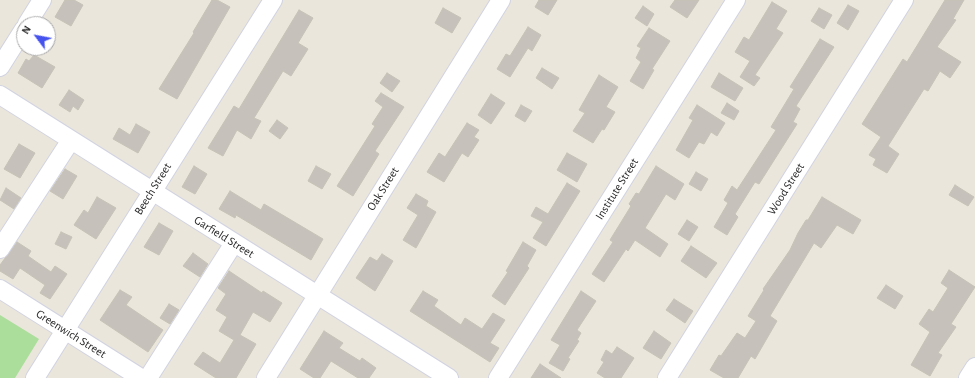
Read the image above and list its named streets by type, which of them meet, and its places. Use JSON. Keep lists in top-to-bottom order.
{
  "streets": {
    "street": [
      "Beech Street",
      "Oak Street",
      "Institute Street",
      "Wood Street",
      "Garfield Street",
      "Greenwich Street"
    ]
  },
  "crossings": [
    ["Beech Street", "Garfield Street"],
    ["Beech Street", "Greenwich Street"],
    ["Oak Street", "Garfield Street"]
  ],
  "north": "top left"
}
